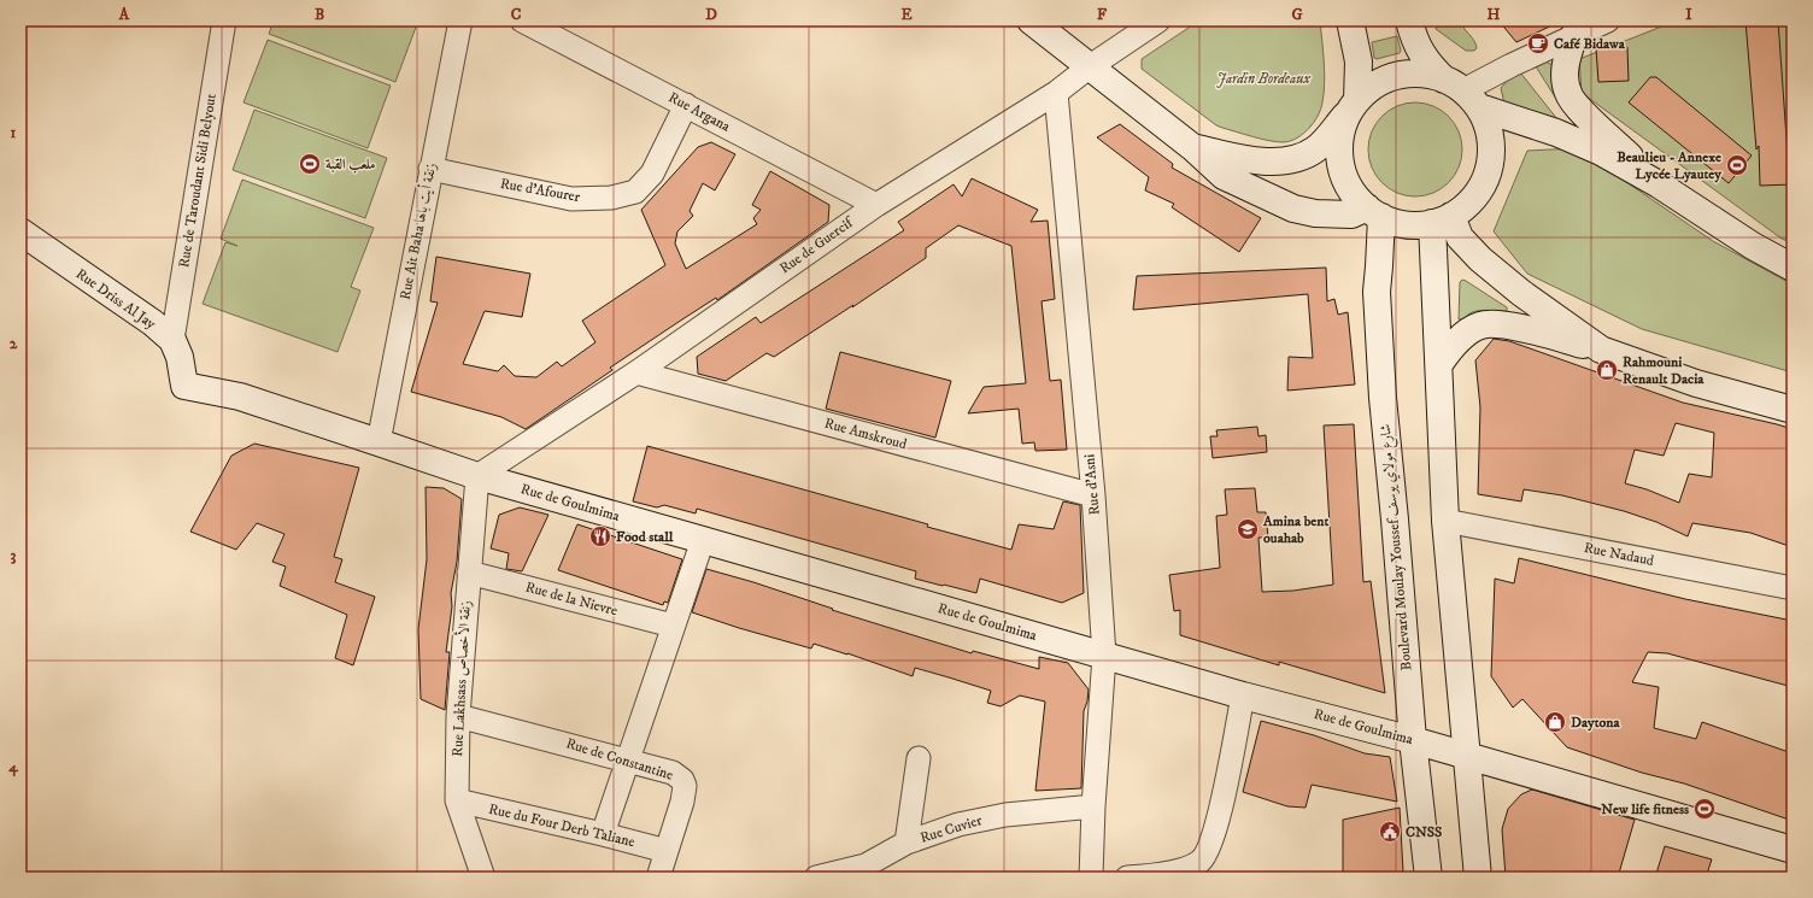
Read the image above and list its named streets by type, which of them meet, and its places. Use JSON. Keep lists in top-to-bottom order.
{
  "streets": {
    "main road": ["Rue Driss Al Jay", "Rue de Goulmima", "Boulevard Moulay Youssef شارع مولاي يوسف"],
    "street": [
      "Rue Argana",
      "Rue de Taroudant Sidi Belyout",
      "Rue d'Afourer",
      "Rue Ait Baha زنقة أيت باها",
      "Rue de Guercif",
      "Rue Amskroud",
      "Rue d'Asni",
      "Rue Nadaud",
      "Rue de la Nievre",
      "Rue Lakhsass زنقة الأخصاص",
      "Rue de Constantine",
      "Rue du Four Derb Taliane",
      "Rue Cuvier"
    ]
  },
  "crossings": [
    ["Rue Argana", "Rue d'Afourer"],
    ["Rue Argana", "Rue de Guercif"],
    ["Rue de Taroudant Sidi Belyout", "Rue Driss Al Jay"],
    ["Rue d'Afourer", "Rue Ait Baha زنقة أيت باها"],
    ["Rue Ait Baha زنقة أيت باها", "Rue de Goulmima"],
    ["Rue de Guercif", "Rue Amskroud"],
    ["Rue de Guercif", "Rue d'Asni"],
    ["Rue de Guercif", "Rue de Goulmima"],
    ["Rue de Guercif", "Rue Lakhsass زنقة الأخصاص"],
    ["Rue Driss Al Jay", "Rue de Goulmima"],
    ["Rue Amskroud", "Rue d'Asni"],
    ["Rue d'Asni", "Rue de Goulmima"],
    ["Rue d'Asni", "Rue Cuvier"],
    ["Rue de Goulmima", "Boulevard Moulay Youssef شارع مولاي يوسف"],
    ["Rue de Goulmima", "Rue Lakhsass زنقة الأخصاص"],
    ["Rue de la Nievre", "Rue Lakhsass زنقة الأخصاص"],
    ["Rue Lakhsass زنقة الأخصاص", "Rue de Constantine"],
    ["Rue Lakhsass زنقة الأخصاص", "Rue du Four Derb Taliane"],
    ["Rue de Constantine", "Rue du Four Derb Taliane"]
  ],
  "parks": ["Jardin Bordeaux"],
  "places": {
    "cafe": ["Café Bidawa"],
    "sports": ["ملعب القبة", "Beaulieu - Annexe Lycée Lyautey", "New life fitness"],
    "shop": ["Rahmouni Renault Dacia", "Daytona"],
    "school or university": ["Amina bent ouahab"],
    "restaurant": ["Food stall"],
    "public building": ["CNSS"]
  },
  "grid": {
    "columns": [
      "A",
      "B",
      "C",
      "D",
      "E",
      "F",
      "G",
      "H",
      "I"
    ],
    "rows": [
      "1",
      "2",
      "3",
      "4"
    ]
  }
}
